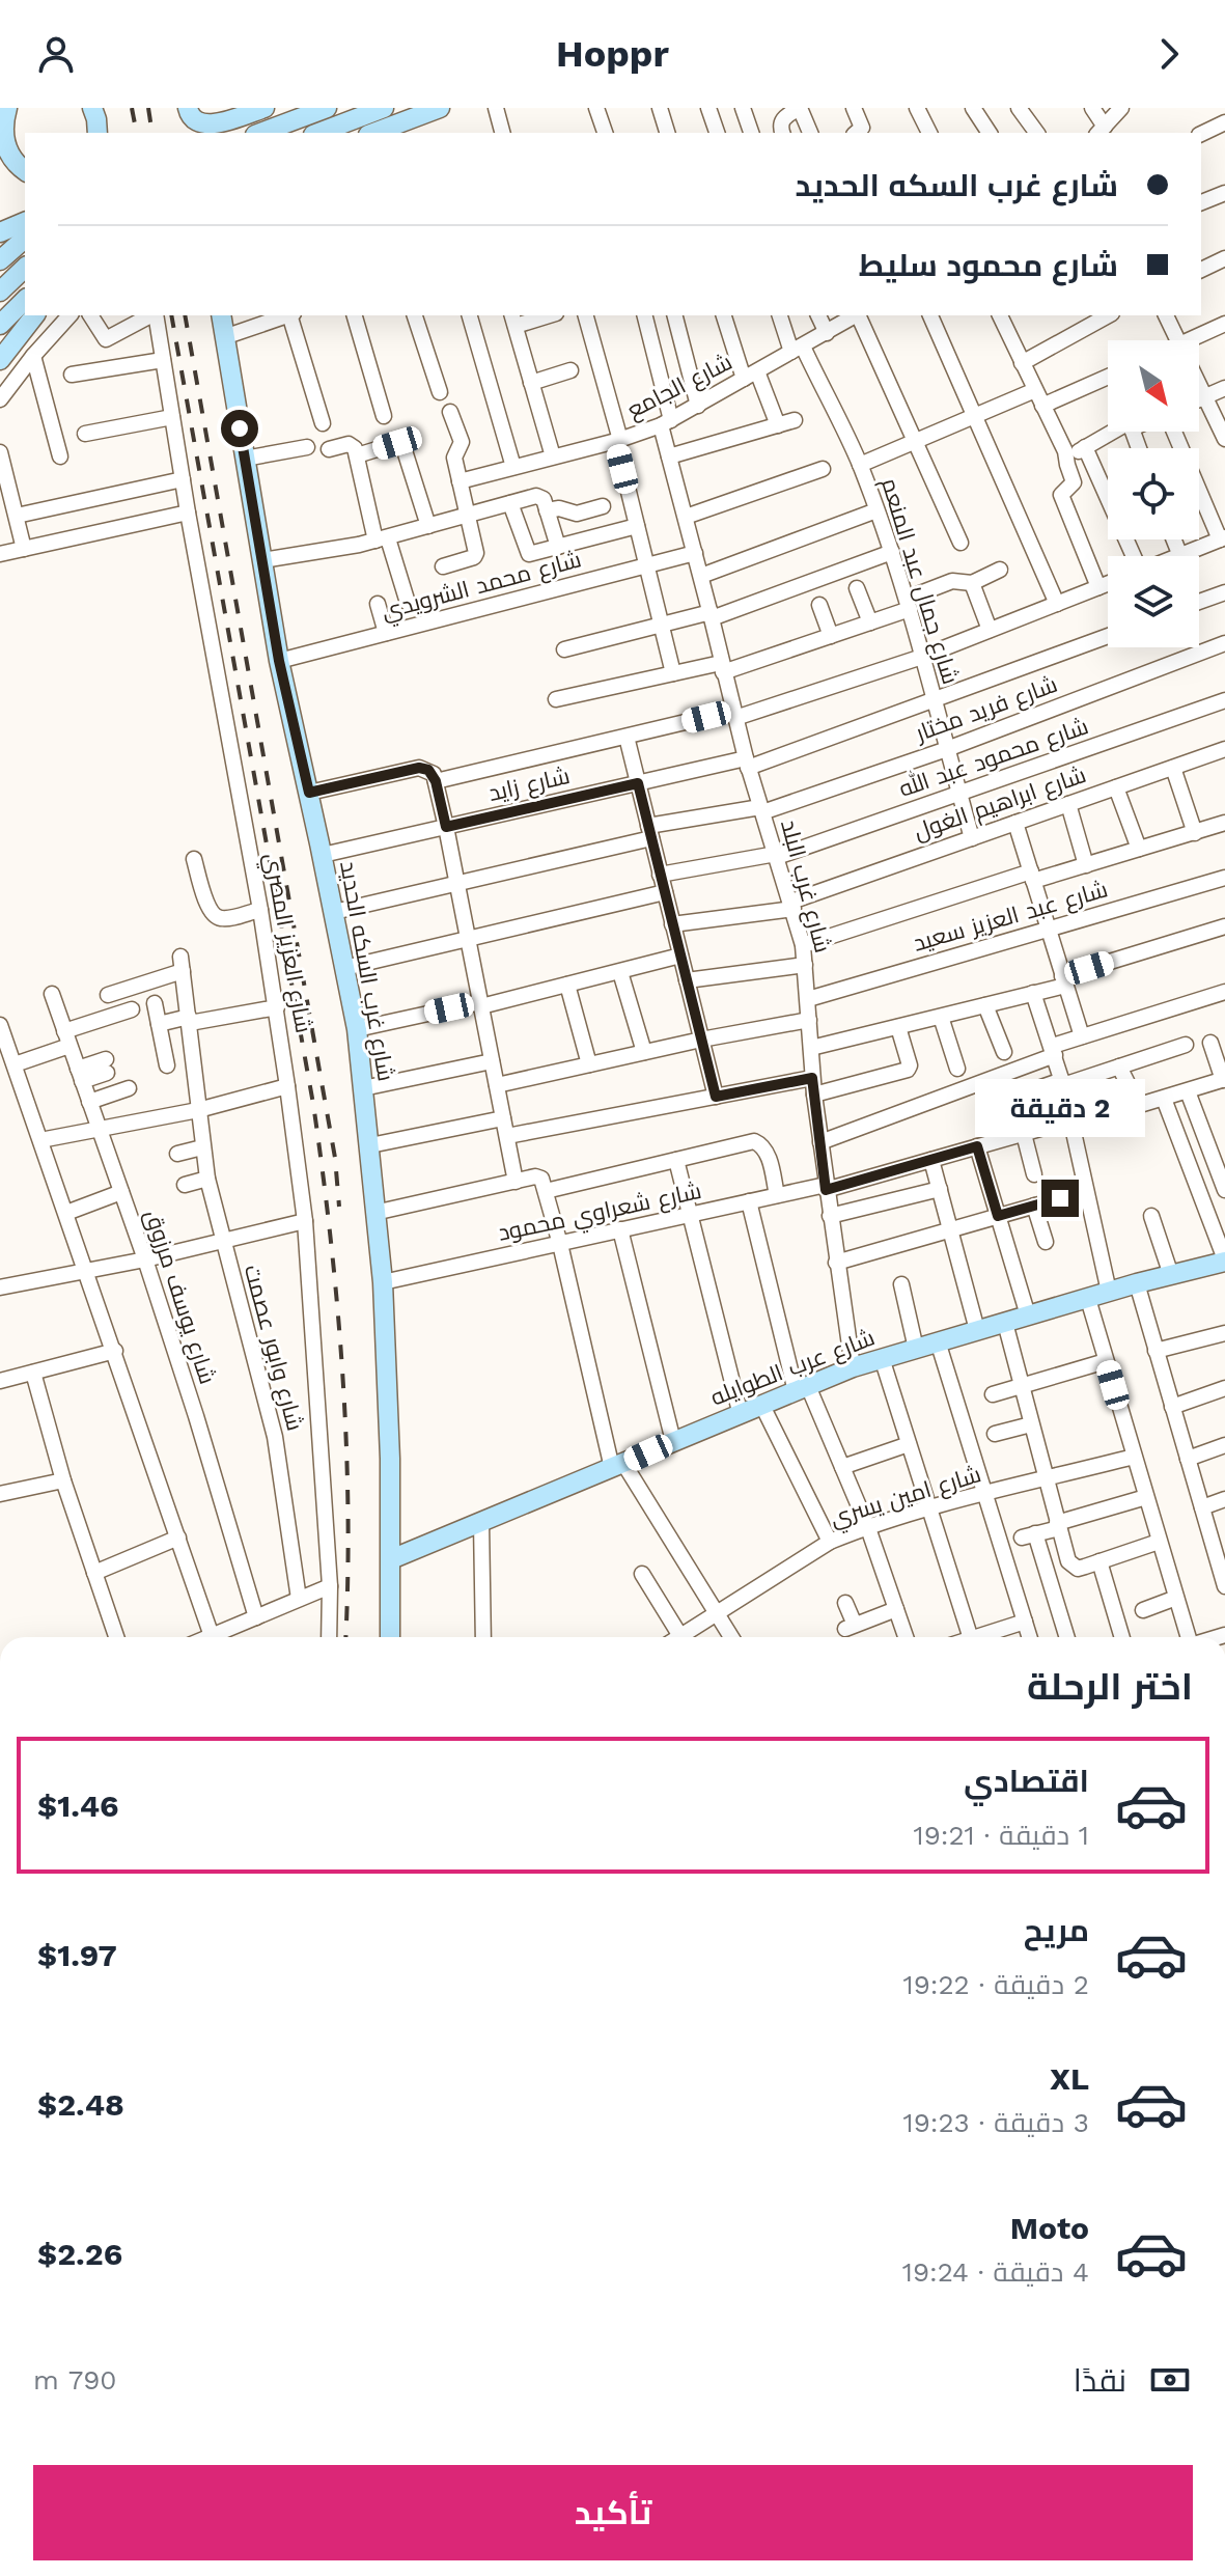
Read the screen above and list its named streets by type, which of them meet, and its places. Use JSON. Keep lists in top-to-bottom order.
{
  "streets": {
    "street": [
      "شارع الجامع",
      "شارع جمال عبد المنعم",
      "شارع محمد الشرويدي",
      "شارع فريد مختار",
      "شارع محمود عبد الله",
      "شارع زايد",
      "شارع ابراهيم الغول",
      "شارع غرب البلد",
      "شارع عبد العزيز سعيد",
      "شارع العزيز المصري",
      "شارع غرب السكه الحديد",
      "شارع شعراوي محمود",
      "شارع يوسف مرزوق",
      "شارع وابور عصمت",
      "شارع عرب الطوايله",
      "شارع امين يسري"
    ]
  },
  "crossings": [
    ["شارع الجامع", "شارع جمال عبد المنعم"],
    ["شارع الجامع", "شارع غرب البلد"],
    ["شارع جمال عبد المنعم", "شارع فريد مختار"],
    ["شارع جمال عبد المنعم", "شارع محمود عبد الله"],
    ["شارع جمال عبد المنعم", "شارع زايد"],
    ["شارع جمال عبد المنعم", "شارع ابراهيم الغول"],
    ["شارع محمد الشرويدي", "شارع غرب البلد"],
    ["شارع محمد الشرويدي", "شارع غرب السكه الحديد"],
    ["شارع فريد مختار", "شارع غرب البلد"],
    ["شارع فريد مختار", "شارع غرب السكه الحديد"],
    ["شارع محمود عبد الله", "شارع غرب البلد"],
    ["شارع زايد", "شارع غرب البلد"],
    ["شارع زايد", "شارع غرب السكه الحديد"],
    ["شارع ابراهيم الغول", "شارع غرب البلد"],
    ["شارع غرب البلد", "شارع عبد العزيز سعيد"],
    ["شارع غرب البلد", "شارع شعراوي محمود"],
    ["شارع غرب البلد", "شارع عرب الطوايله"],
    ["شارع غرب السكه الحديد", "شارع شعراوي محمود"],
    ["شارع غرب السكه الحديد", "شارع عرب الطوايله"]
  ],
  "north": "bottom right",
  "page": {
    "header": "Hoppr",
    "banner": ["شارع غرب السكه الحديد", "شارع محمود سليط"],
    "bubble": "2 دقيقة",
    "heading": "اختر الرحلة",
    "list": [
      {
        "name": "اقتصادي",
        "note": "1 دقيقة · 19:21",
        "value": "$1.46"
      },
      {
        "name": "مريح",
        "note": "2 دقيقة · 19:22",
        "value": "$1.97"
      },
      {
        "name": "XL",
        "note": "3 دقيقة · 19:23",
        "value": "$2.48"
      },
      {
        "name": "Moto",
        "note": "4 دقيقة · 19:24",
        "value": "$2.26"
      }
    ],
    "pay": ["نقدًا", "790 m"],
    "buttons": "تأكيد"
  }
}
